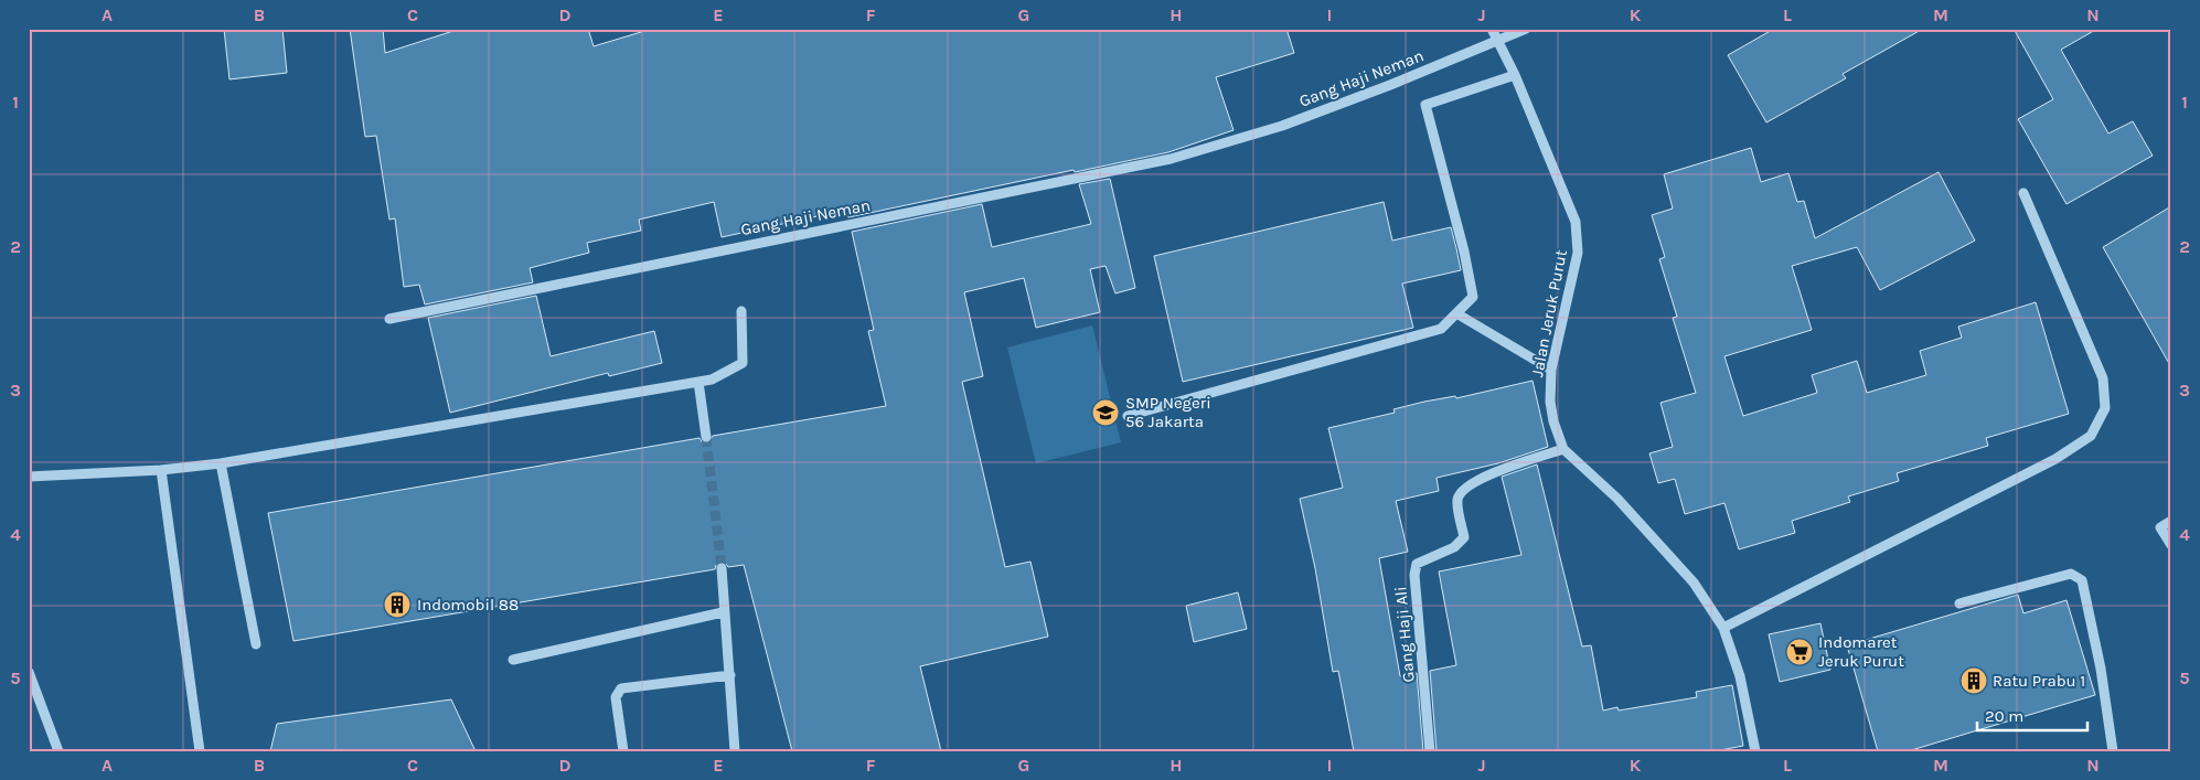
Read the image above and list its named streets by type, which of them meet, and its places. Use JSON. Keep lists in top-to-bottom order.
{
  "streets": {
    "street": ["Gang Haji Neman", "Jalan Jeruk Purut", "Gang Haji Ali"]
  },
  "crossings": [
    ["Gang Haji Neman", "Jalan Jeruk Purut"],
    ["Jalan Jeruk Purut", "Gang Haji Ali"]
  ],
  "places": {
    "school or university": ["SMP Negeri 56 Jakarta"],
    "building": ["Indomobil 88", "Ratu Prabu 1"],
    "supermarket": ["Indomaret Jeruk Purut"]
  },
  "scale_bar": "20 m",
  "grid": {
    "columns": [
      "A",
      "B",
      "C",
      "D",
      "E",
      "F",
      "G",
      "H",
      "I",
      "J",
      "K",
      "L",
      "M",
      "N"
    ],
    "rows": [
      "1",
      "2",
      "3",
      "4",
      "5"
    ]
  }
}
